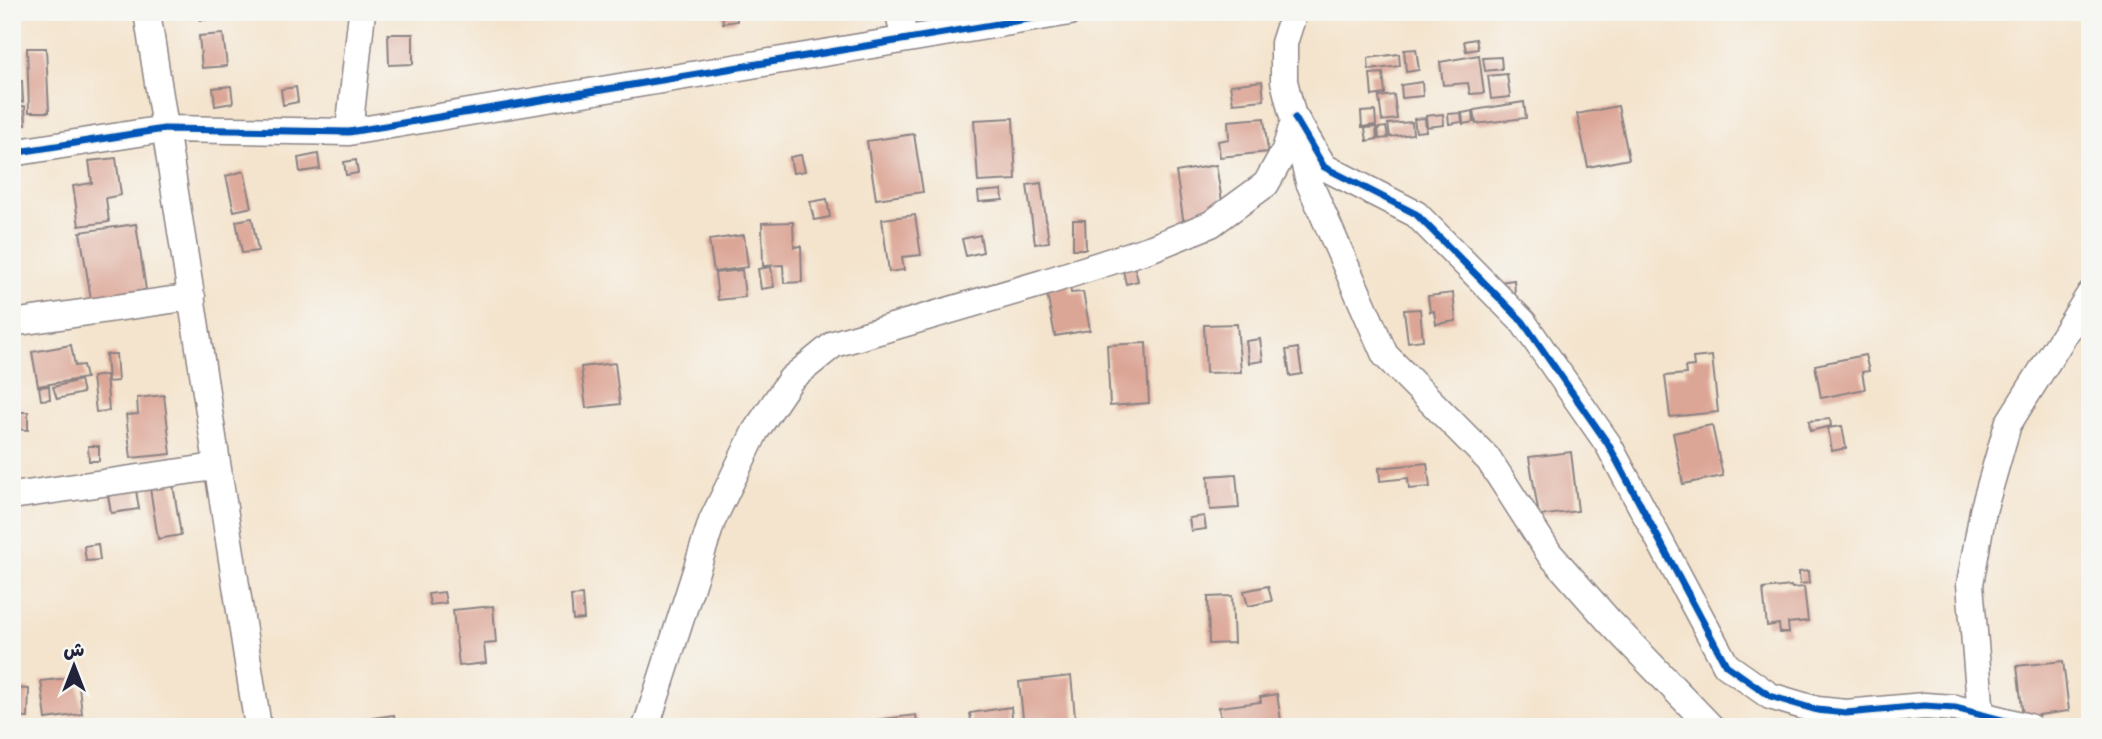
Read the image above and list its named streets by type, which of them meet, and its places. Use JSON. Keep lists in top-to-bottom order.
{
  "north": "top"
}
